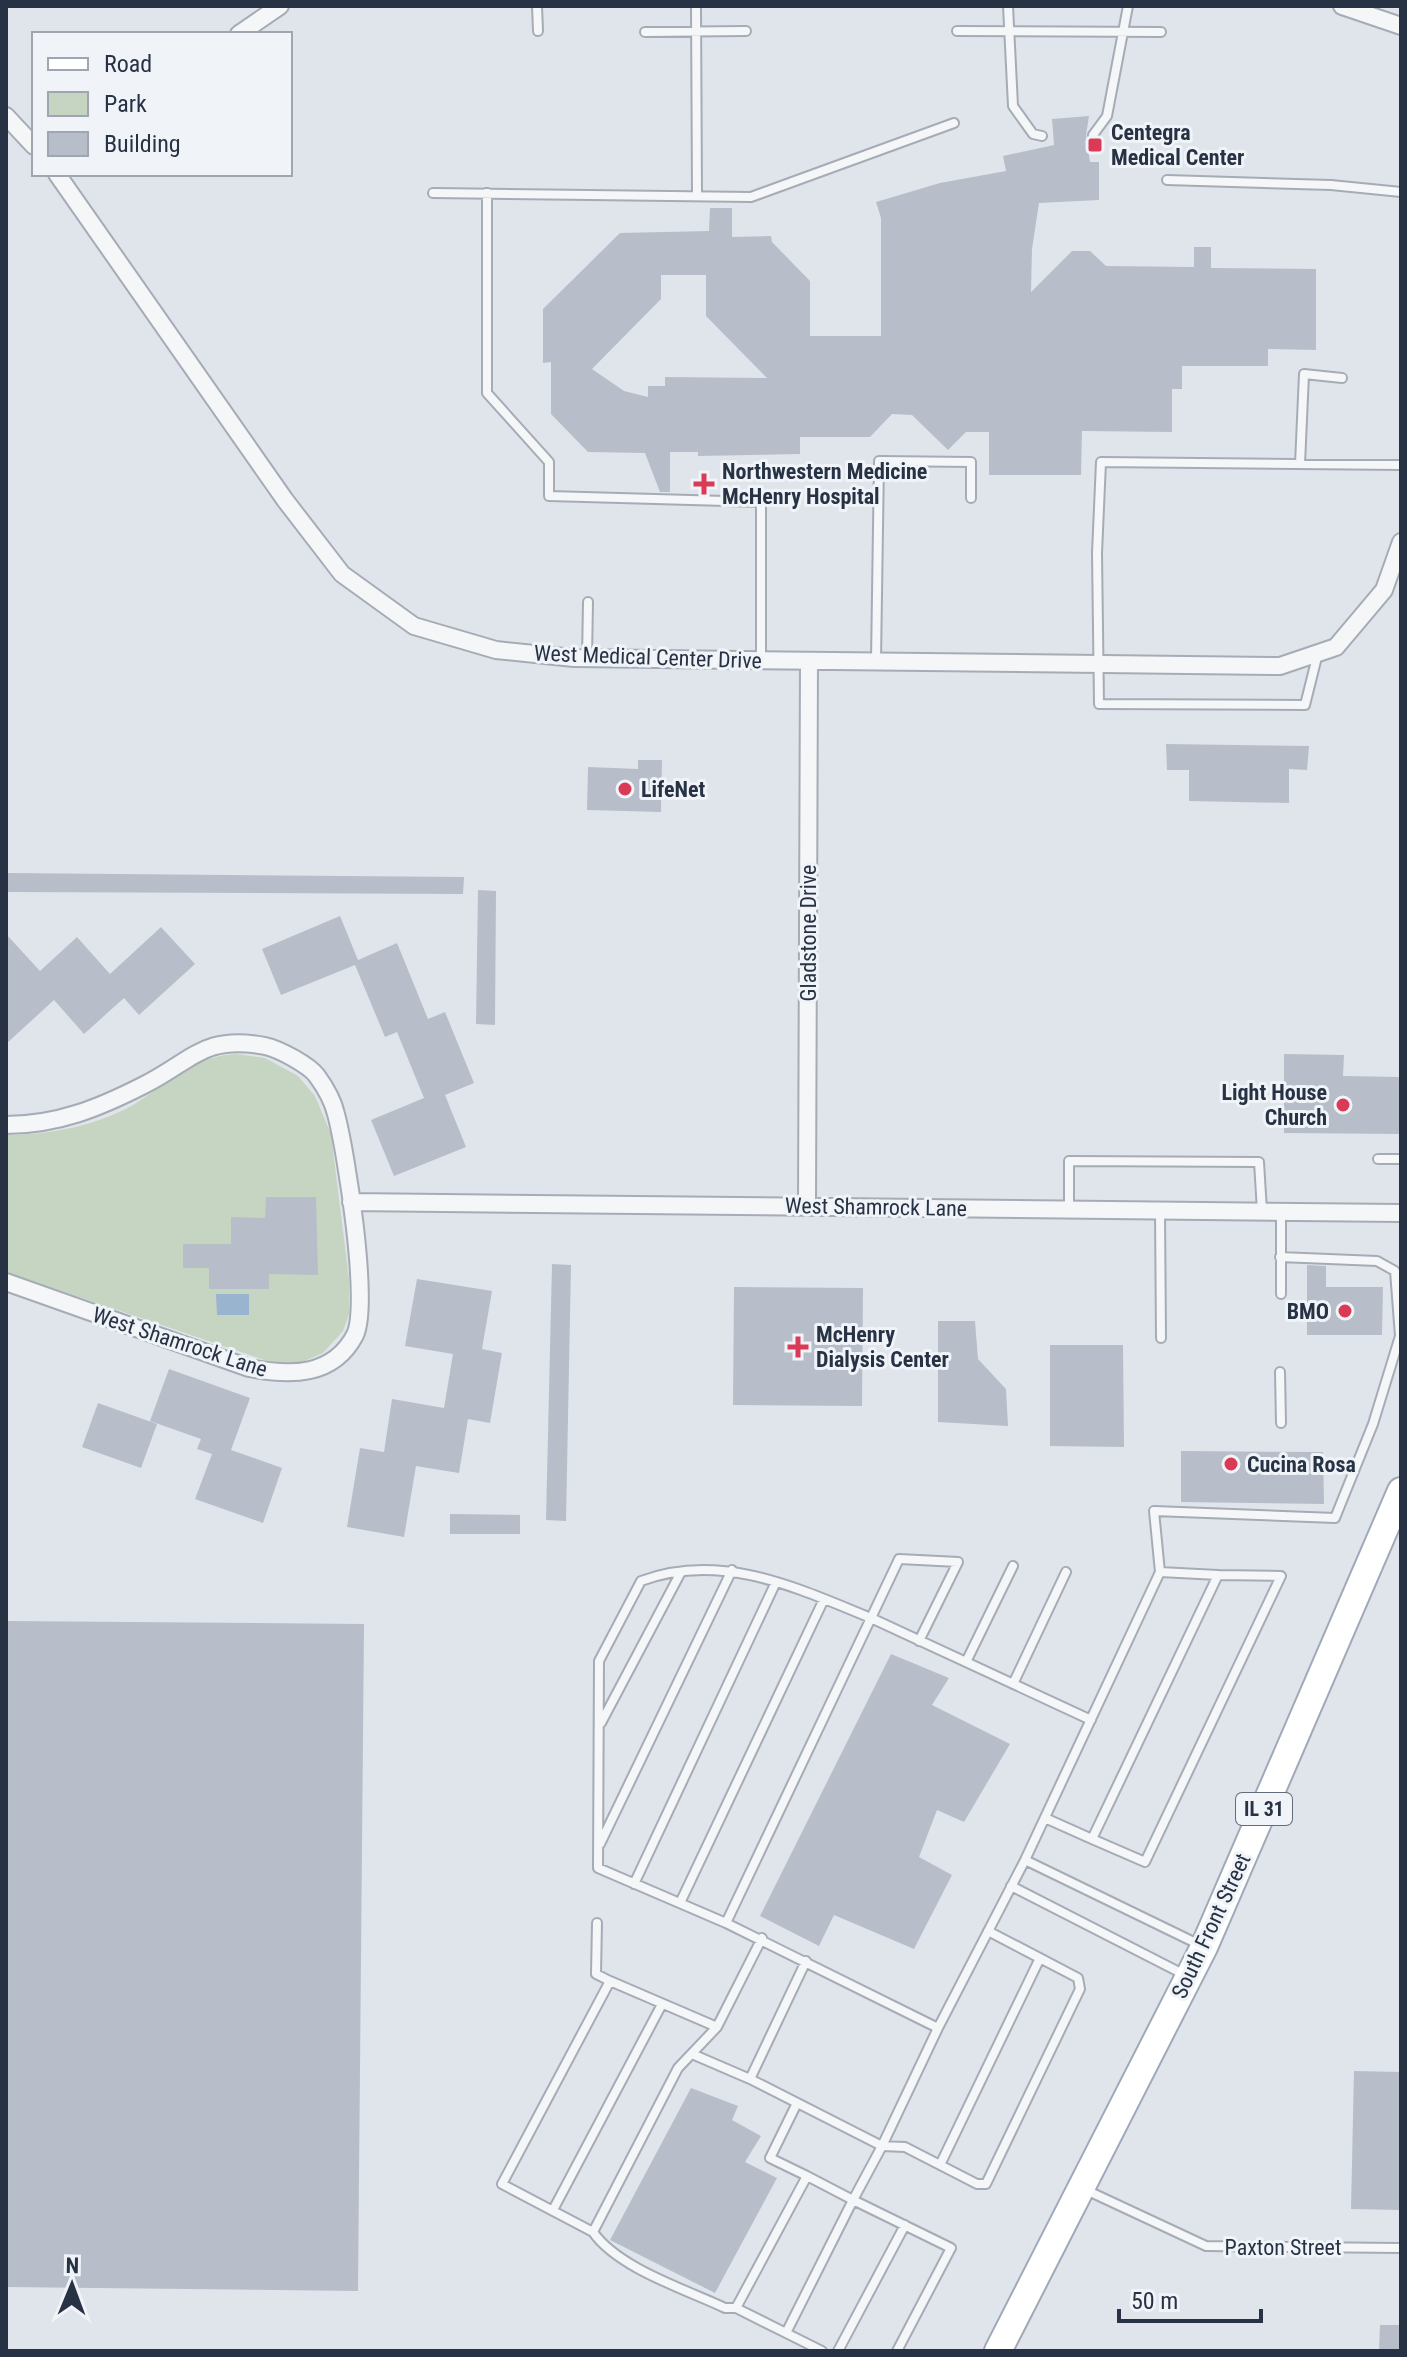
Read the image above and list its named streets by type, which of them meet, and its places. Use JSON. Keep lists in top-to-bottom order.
{
  "streets": {
    "main road": ["IL 31", "South Front Street"],
    "street": ["West Medical Center Drive", "Gladstone Drive", "West Shamrock Lane"],
    "lane": ["Paxton Street"]
  },
  "crossings": [
    ["West Medical Center Drive", "Gladstone Drive"],
    ["Gladstone Drive", "West Shamrock Lane"],
    ["South Front Street", "Paxton Street"]
  ],
  "places": {
    "transit": ["Centegra Medical Center"],
    "health": ["Northwestern Medicine McHenry Hospital", "McHenry Dialysis Center"],
    "other": [
      "LifeNet",
      "Light House Church",
      "BMO",
      "Cucina Rosa"
    ]
  },
  "legend": ["Road", "Park", "Building"],
  "scale_bar": "50 m",
  "north": "top"
}
